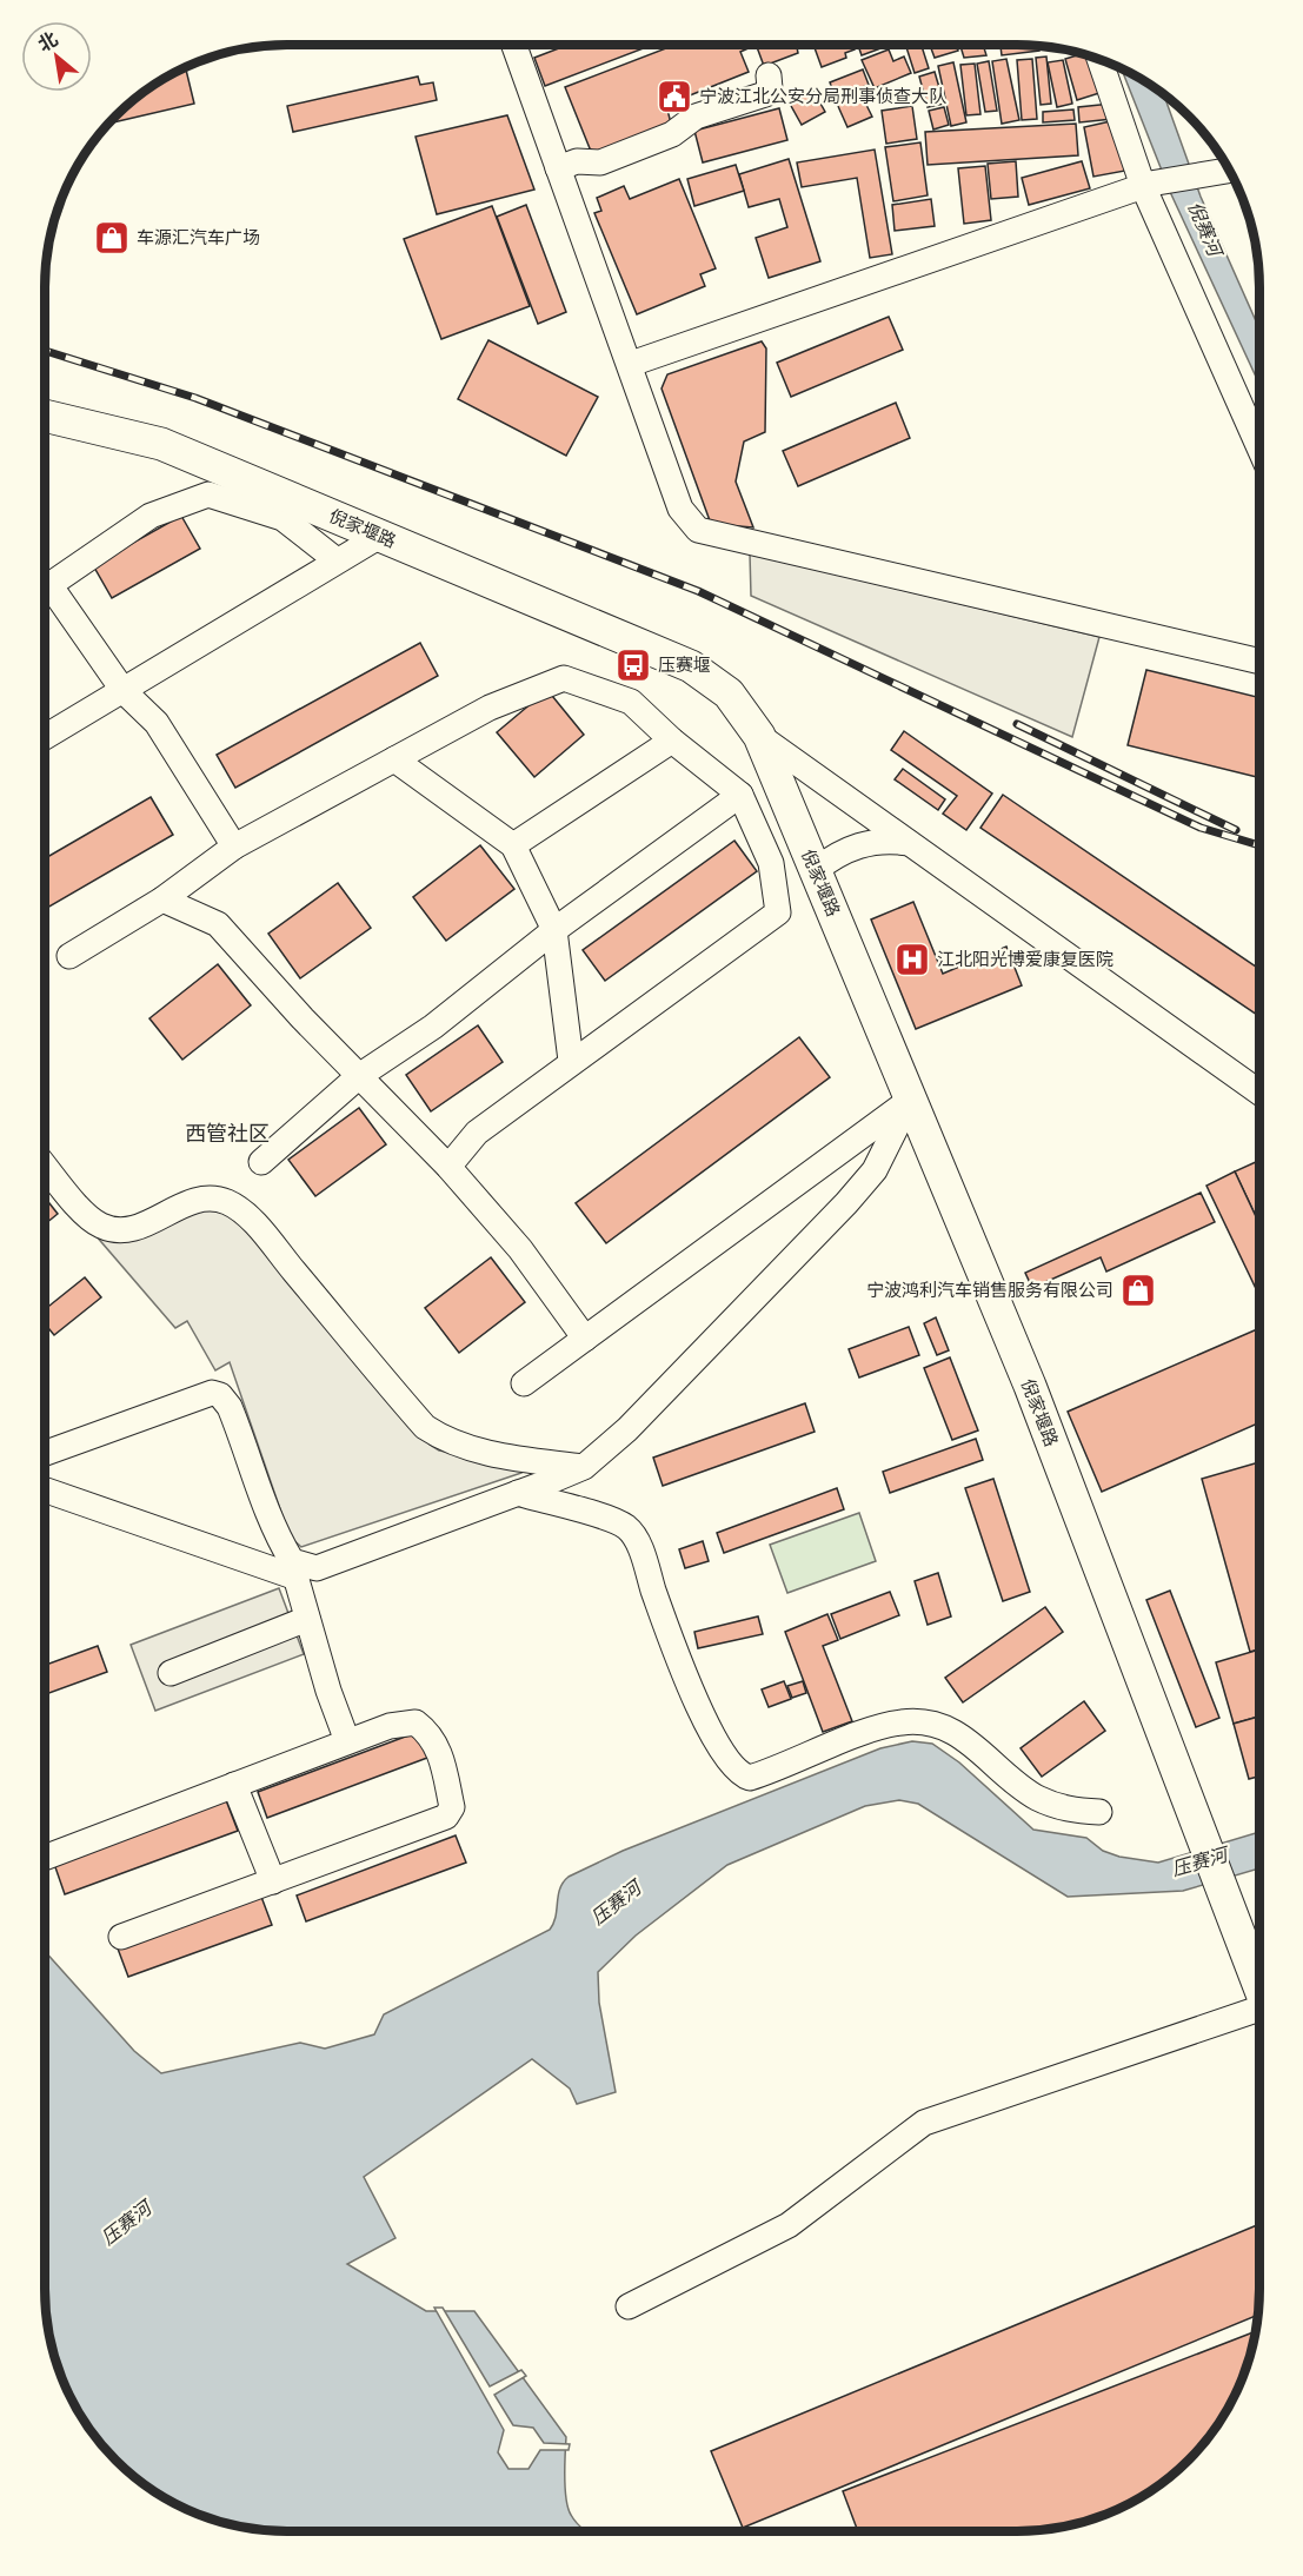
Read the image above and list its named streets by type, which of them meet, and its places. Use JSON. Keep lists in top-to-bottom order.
{
  "streets": {
    "main road": ["倪家堰路"]
  },
  "districts": ["西管社区"],
  "water": ["倪赛河", "压赛河"],
  "places": {
    "public building": ["宁波江北公安分局刑事侦查大队"],
    "shop": ["车源汇汽车广场", "宁波鸿利汽车销售服务有限公司"],
    "bus stop": ["压赛堰"],
    "hospital": ["江北阳光博爱康复医院"]
  },
  "north": "top left"
}
